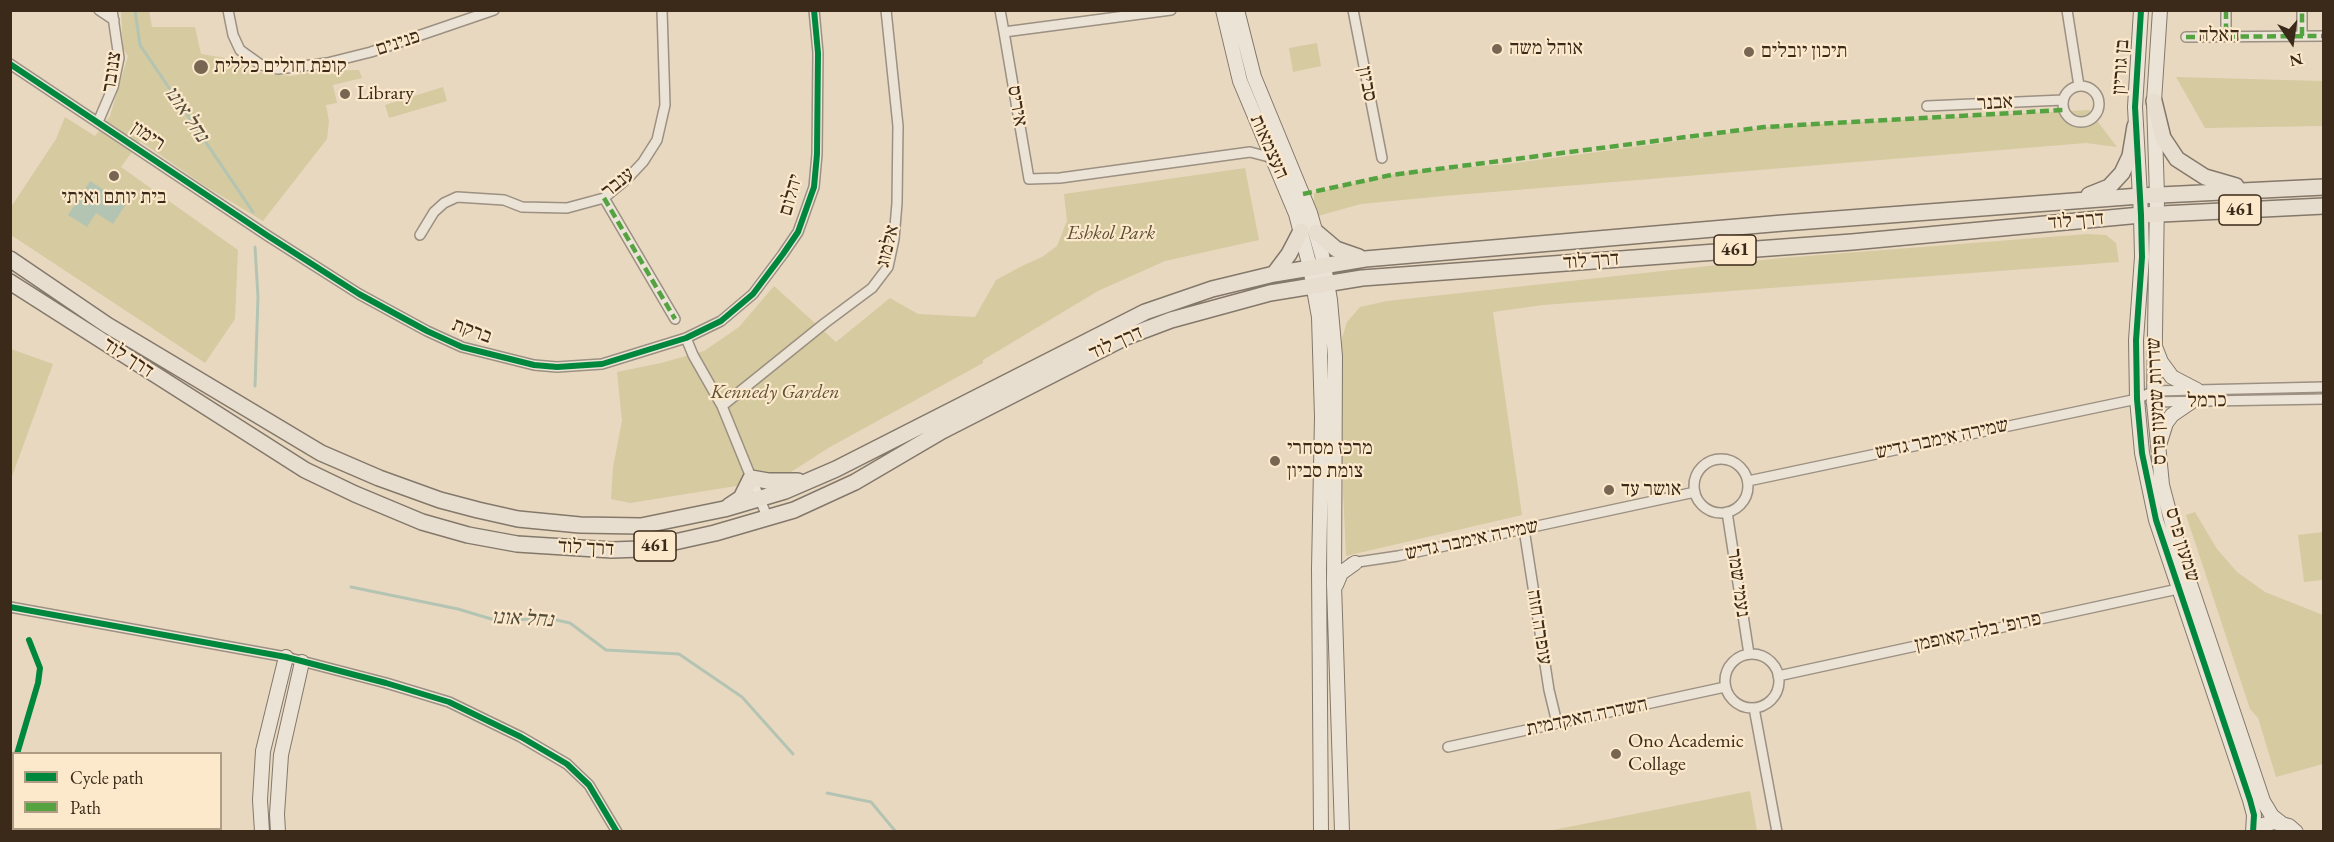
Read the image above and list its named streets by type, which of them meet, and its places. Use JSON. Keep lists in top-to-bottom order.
{
  "streets": {
    "main road": ["461", "דרך לוד"],
    "street": [
      "האלה",
      "פנינים",
      "בן גוריון",
      "צנובר",
      "סביון",
      "אבנר",
      "איריס",
      "רימון",
      "העצמאות",
      "ענבר",
      "יהלום",
      "אלמוג",
      "ברקת",
      "שדרות שמעון פרס",
      "כרמל",
      "שמירה אימבר גדיש",
      "שמעון פרס",
      "נעמי שמר",
      "עופרה חזה",
      "פרופ' בלה קאופמן",
      "השדרה האקדמית"
    ]
  },
  "crossings": [
    ["בן גוריון", "שדרות שמעון פרס"],
    ["צנובר", "רימון"],
    ["רימון", "ברקת"],
    ["העצמאות", "דרך לוד"],
    ["יהלום", "ברקת"],
    ["דרך לוד", "שדרות שמעון פרס"],
    ["שדרות שמעון פרס", "כרמל"],
    ["שדרות שמעון פרס", "שמעון פרס"],
    ["כרמל", "שמירה אימבר גדיש"],
    ["כרמל", "שמעון פרס"],
    ["שמירה אימבר גדיש", "שמעון פרס"],
    ["שמירה אימבר גדיש", "נעמי שמר"],
    ["שמירה אימבר גדיש", "עופרה חזה"],
    ["שמעון פרס", "פרופ' בלה קאופמן"],
    ["נעמי שמר", "פרופ' בלה קאופמן"],
    ["נעמי שמר", "השדרה האקדמית"],
    ["עופרה חזה", "השדרה האקדמית"],
    ["פרופ' בלה קאופמן", "השדרה האקדמית"]
  ],
  "water": ["נחל אונו"],
  "parks": ["Eshkol Park", "Kennedy Garden"],
  "places": [
    "אוהל משה",
    "תיכון יובלים",
    "קופת חולים כללית",
    "Library",
    "בית יותם ואיתי",
    "מרכז מסחרי צומת סביון",
    "אושר עד",
    "Ono Academic Collage"
  ],
  "legend": ["Cycle path", "Path"],
  "north": "bottom"
}
